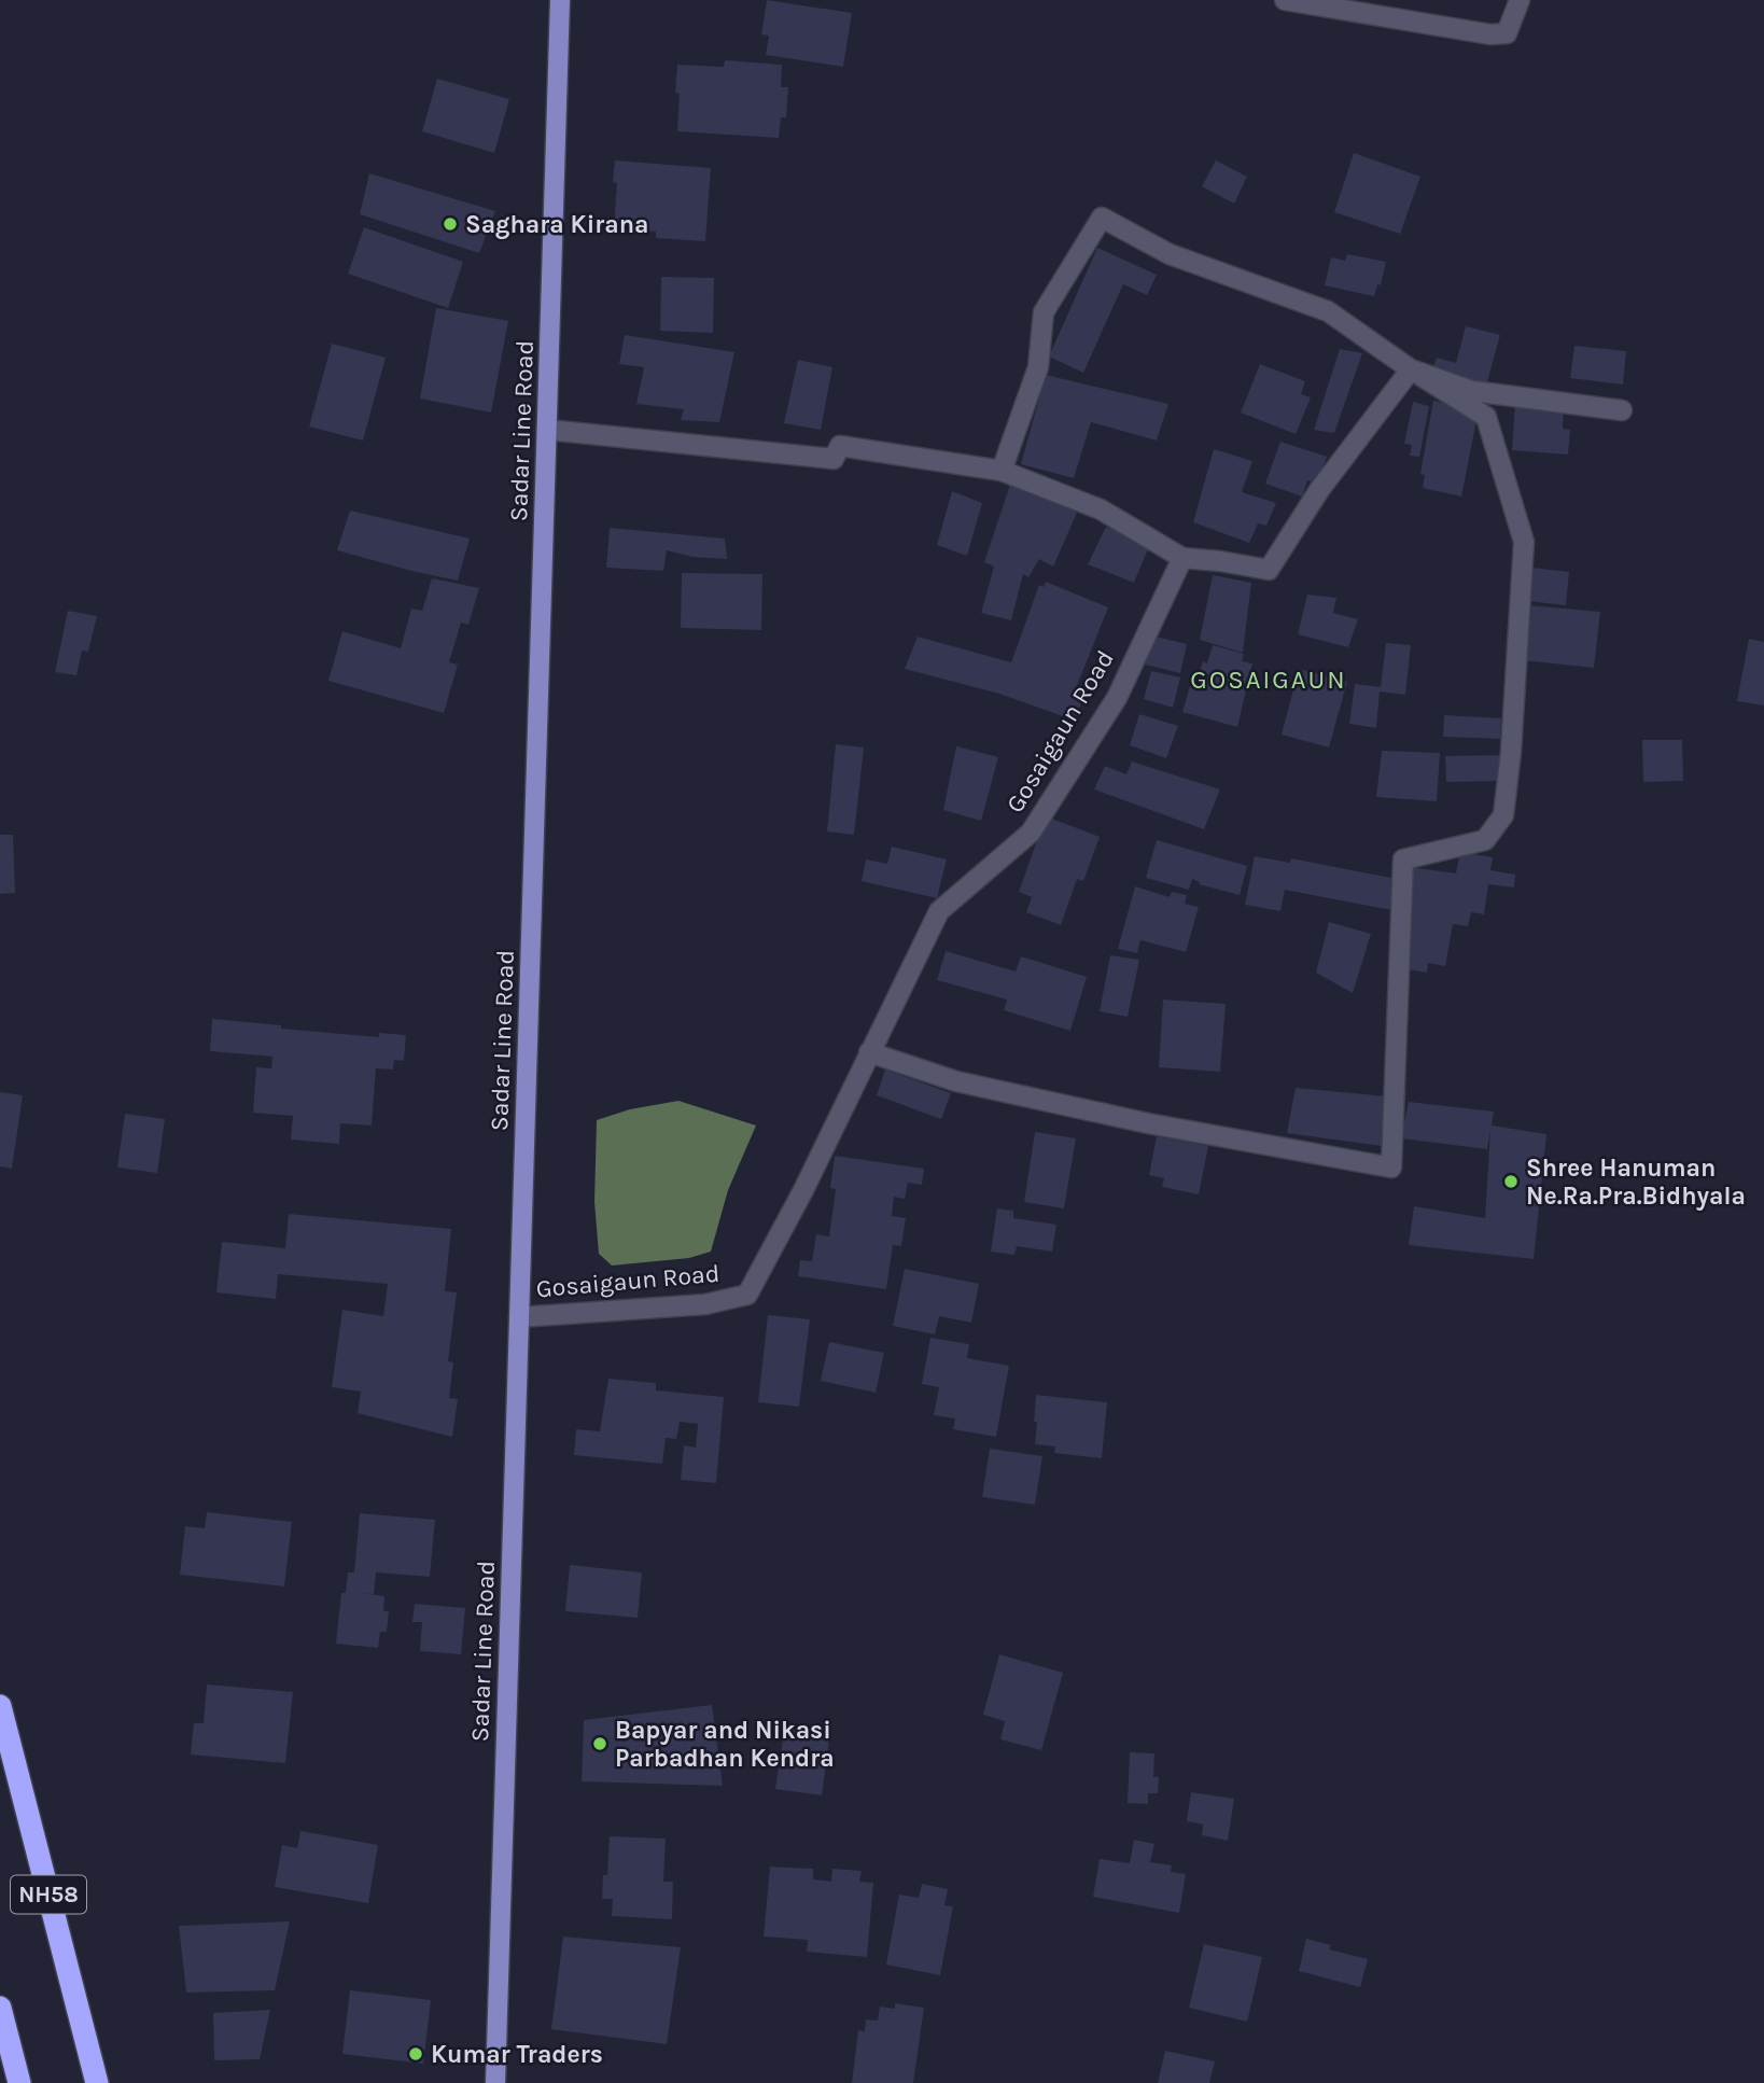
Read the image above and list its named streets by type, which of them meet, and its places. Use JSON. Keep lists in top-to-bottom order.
{
  "streets": {
    "highway": ["NH58"],
    "main road": ["Sadar Line Road"],
    "street": ["Gosaigaun Road"]
  },
  "crossings": [
    ["Sadar Line Road", "Gosaigaun Road"]
  ],
  "districts": ["GOSAIGAUN"],
  "places": [
    "Saghara Kirana",
    "Shree Hanuman Ne.Ra.Pra.Bidhyala",
    "Bapyar and Nikasi Parbadhan Kendra",
    "Kumar Traders"
  ]
}
